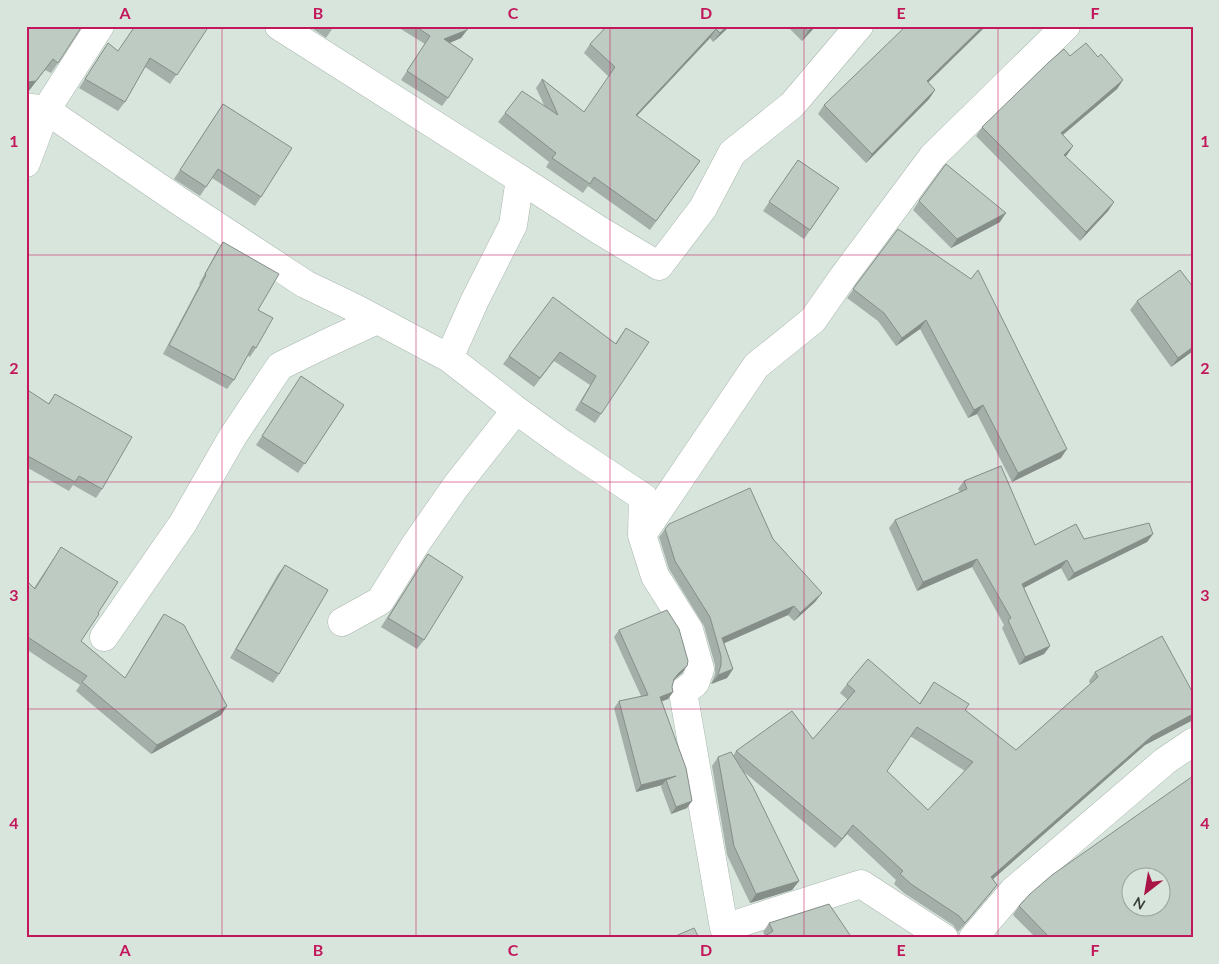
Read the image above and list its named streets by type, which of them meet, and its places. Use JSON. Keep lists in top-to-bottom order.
{
  "north": "bottom left",
  "grid": {
    "columns": [
      "A",
      "B",
      "C",
      "D",
      "E",
      "F"
    ],
    "rows": [
      "1",
      "2",
      "3",
      "4"
    ]
  }
}
